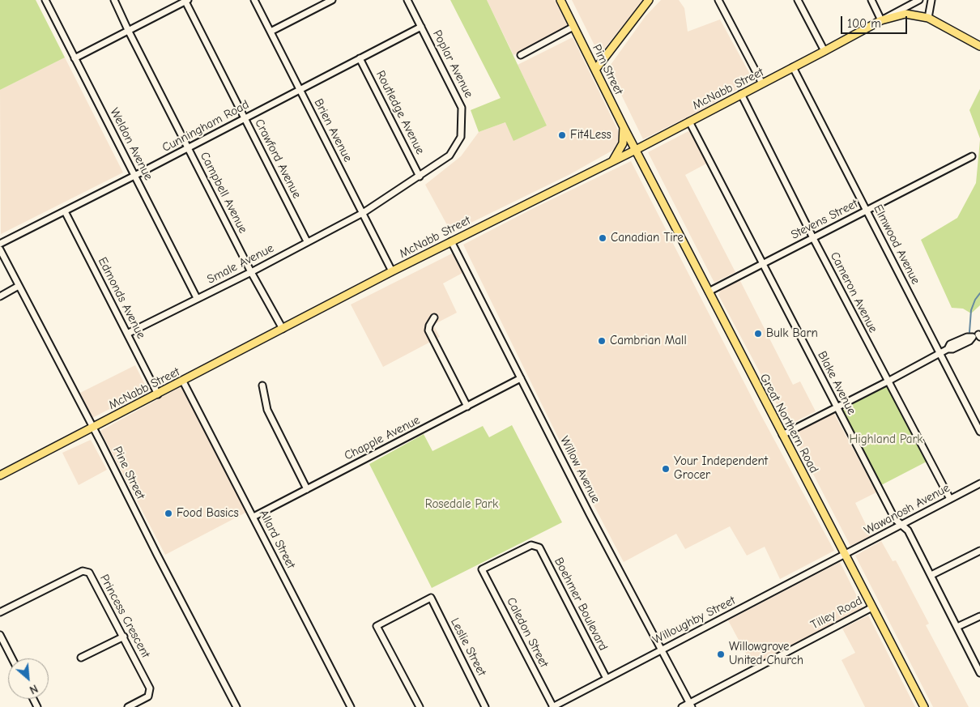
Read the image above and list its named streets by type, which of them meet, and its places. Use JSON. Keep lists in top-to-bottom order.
{
  "streets": {
    "main road": ["Pim Street", "McNabb Street", "Great Northern Road"],
    "street": [
      "Poplar Avenue",
      "Routledge Avenue",
      "Cunningham Road",
      "Brien Avenue",
      "Weldon Avenue",
      "Crawford Avenue",
      "Campbell Avenue",
      "Stevens Street",
      "Elmwood Avenue",
      "Smale Avenue",
      "Cameron Avenue",
      "Edmonds Avenue",
      "Blake Avenue",
      "Chapple Avenue",
      "Willow Avenue",
      "Pine Street",
      "Wawanosh Avenue",
      "Allard Street",
      "Boehmer Boulevard",
      "Tilley Road",
      "Princess Crescent",
      "Willoughby Street",
      "Caledon Street",
      "Leslie Street"
    ]
  },
  "crossings": [
    ["Poplar Avenue", "Routledge Avenue"],
    ["Poplar Avenue", "Cunningham Road"],
    ["Poplar Avenue", "Brien Avenue"],
    ["Poplar Avenue", "Smale Avenue"],
    ["Pim Street", "McNabb Street"],
    ["Pim Street", "Great Northern Road"],
    ["McNabb Street", "Brien Avenue"],
    ["McNabb Street", "Campbell Avenue"],
    ["McNabb Street", "Elmwood Avenue"],
    ["McNabb Street", "Cameron Avenue"],
    ["McNabb Street", "Edmonds Avenue"],
    ["McNabb Street", "Blake Avenue"],
    ["McNabb Street", "Great Northern Road"],
    ["McNabb Street", "Willow Avenue"],
    ["McNabb Street", "Pine Street"],
    ["McNabb Street", "Allard Street"],
    ["Routledge Avenue", "Cunningham Road"],
    ["Cunningham Road", "Brien Avenue"],
    ["Cunningham Road", "Weldon Avenue"],
    ["Cunningham Road", "Crawford Avenue"],
    ["Cunningham Road", "Campbell Avenue"],
    ["Cunningham Road", "Edmonds Avenue"],
    ["Brien Avenue", "Smale Avenue"],
    ["Weldon Avenue", "Smale Avenue"],
    ["Crawford Avenue", "Smale Avenue"],
    ["Campbell Avenue", "Smale Avenue"],
    ["Stevens Street", "Elmwood Avenue"],
    ["Stevens Street", "Cameron Avenue"],
    ["Stevens Street", "Blake Avenue"],
    ["Stevens Street", "Great Northern Road"],
    ["Smale Avenue", "Edmonds Avenue"],
    ["Cameron Avenue", "Wawanosh Avenue"],
    ["Blake Avenue", "Wawanosh Avenue"],
    ["Great Northern Road", "Wawanosh Avenue"],
    ["Great Northern Road", "Tilley Road"],
    ["Great Northern Road", "Willoughby Street"],
    ["Chapple Avenue", "Willow Avenue"],
    ["Chapple Avenue", "Allard Street"],
    ["Willow Avenue", "Tilley Road"],
    ["Willow Avenue", "Willoughby Street"],
    ["Wawanosh Avenue", "Willoughby Street"],
    ["Boehmer Boulevard", "Willoughby Street"],
    ["Boehmer Boulevard", "Caledon Street"],
    ["Willoughby Street", "Caledon Street"]
  ],
  "parks": ["Highland Park", "Rosedale Park"],
  "places": [
    "Fit4Less",
    "Canadian Tire",
    "Bulk Barn",
    "Cambrian Mall",
    "Your Independent Grocer",
    "Food Basics",
    "Willowgrove United Church"
  ],
  "scale_bar": "100 m",
  "north": "bottom right"
}
